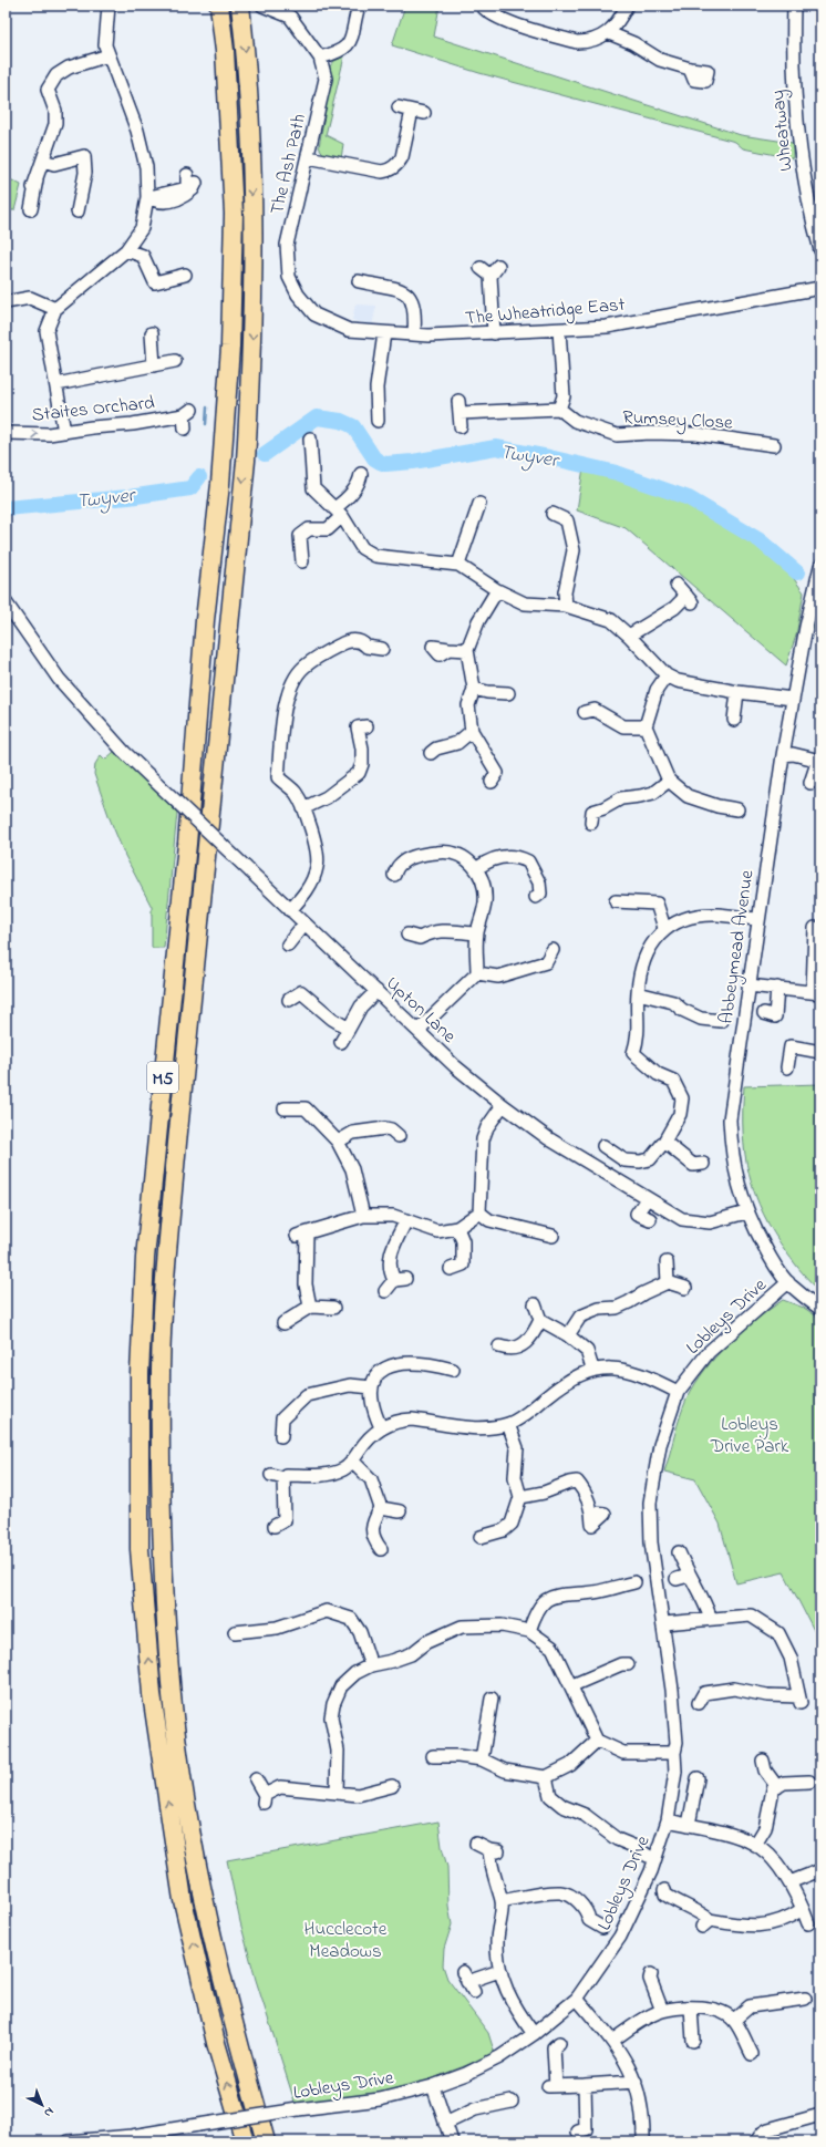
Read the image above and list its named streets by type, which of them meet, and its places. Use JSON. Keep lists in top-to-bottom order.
{
  "streets": {
    "highway": ["M5"],
    "street": [
      "Wheatway",
      "The Ash Path",
      "The Wheatridge East",
      "Staites Orchard",
      "Rumsey Close",
      "Abbeymead Avenue",
      "Upton Lane",
      "Lobleys Drive"
    ]
  },
  "crossings": [
    ["The Ash Path", "The Wheatridge East"],
    ["Abbeymead Avenue", "Upton Lane"],
    ["Abbeymead Avenue", "Lobleys Drive"]
  ],
  "water": ["Twyver"],
  "parks": ["Lobleys Drive Park", "Hucclecote Meadows"],
  "north": "bottom right"
}
